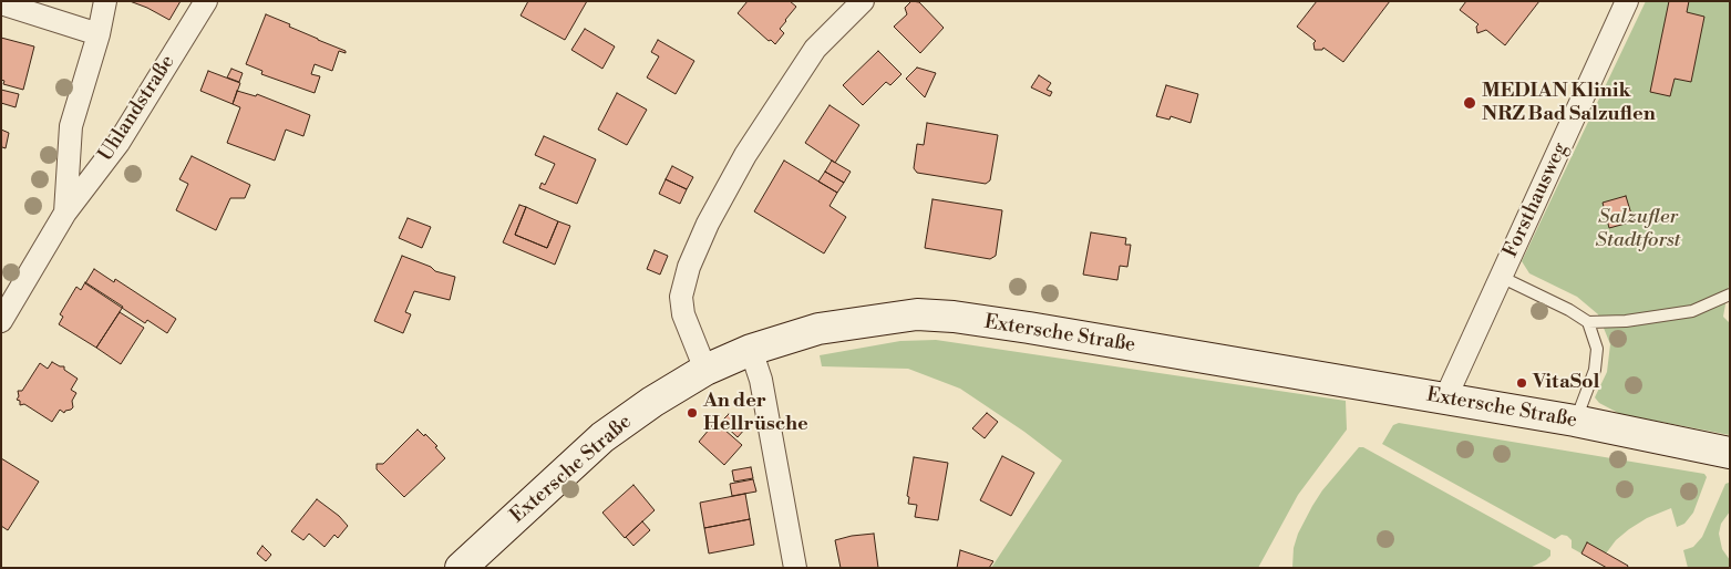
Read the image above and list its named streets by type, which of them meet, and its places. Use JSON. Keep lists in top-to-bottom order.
{
  "streets": {
    "main road": ["Extersche Straße"],
    "street": ["Uhlandstraße", "Forsthausweg"]
  },
  "crossings": [
    ["Forsthausweg", "Extersche Straße"]
  ],
  "parks": ["Salzufler Stadtforst"],
  "places": ["MEDIAN Klinik NRZ Bad Salzuflen", "VitaSol", "An der Hellrüsche"]
}
